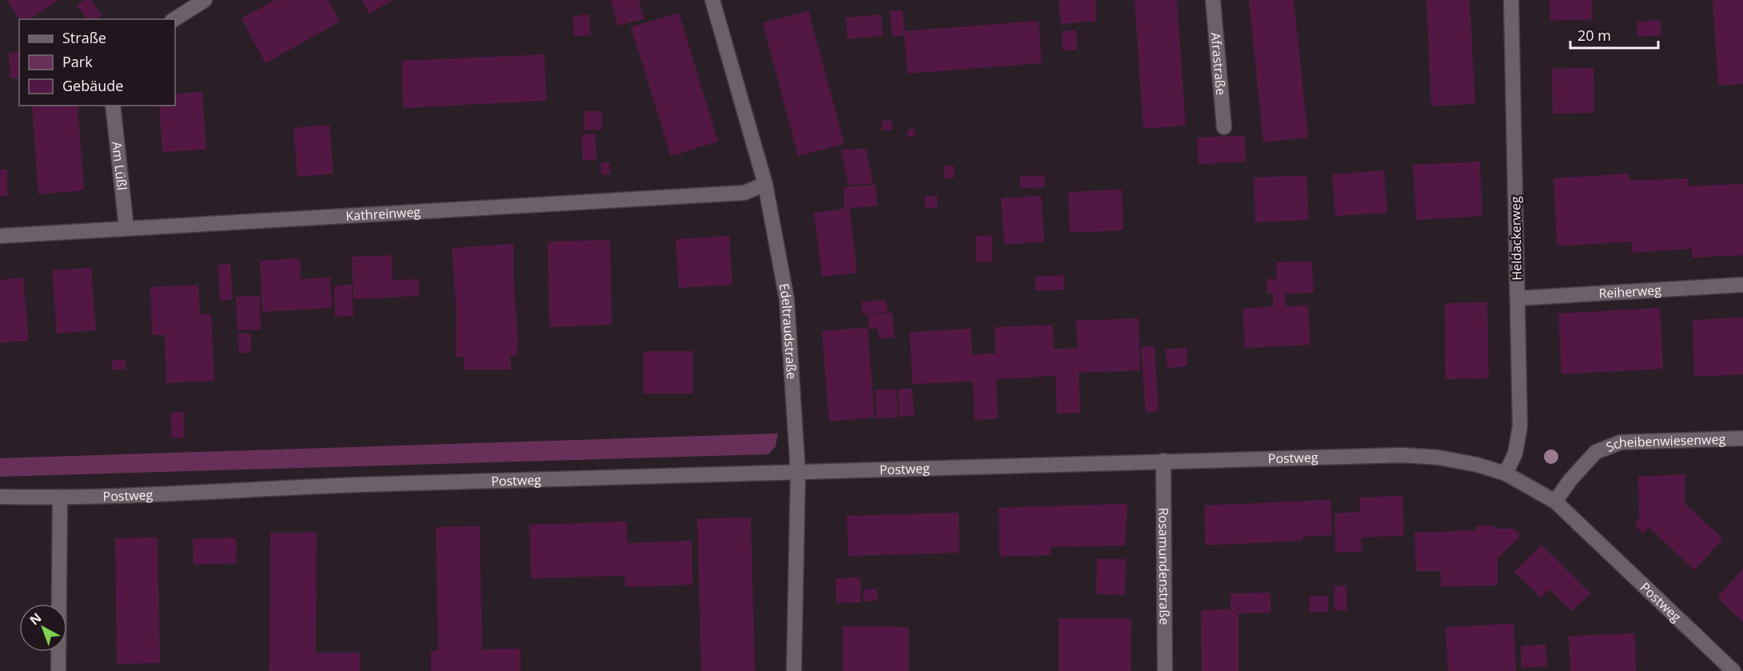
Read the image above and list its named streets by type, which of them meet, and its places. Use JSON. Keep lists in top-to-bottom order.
{
  "streets": {
    "street": [
      "Afrastraße",
      "Am Lüßl",
      "Kathreinweg",
      "Heldackerweg",
      "Reiherweg",
      "Edeltraudstraße",
      "Scheibenwiesenweg",
      "Postweg",
      "Rosamundenstraße"
    ]
  },
  "crossings": [
    ["Am Lüßl", "Kathreinweg"],
    ["Kathreinweg", "Edeltraudstraße"],
    ["Heldackerweg", "Reiherweg"],
    ["Heldackerweg", "Postweg"],
    ["Edeltraudstraße", "Postweg"],
    ["Scheibenwiesenweg", "Postweg"],
    ["Postweg", "Rosamundenstraße"]
  ],
  "legend": ["Straße", "Park", "Gebäude"],
  "scale_bar": "20 m",
  "north": "top left"
}
